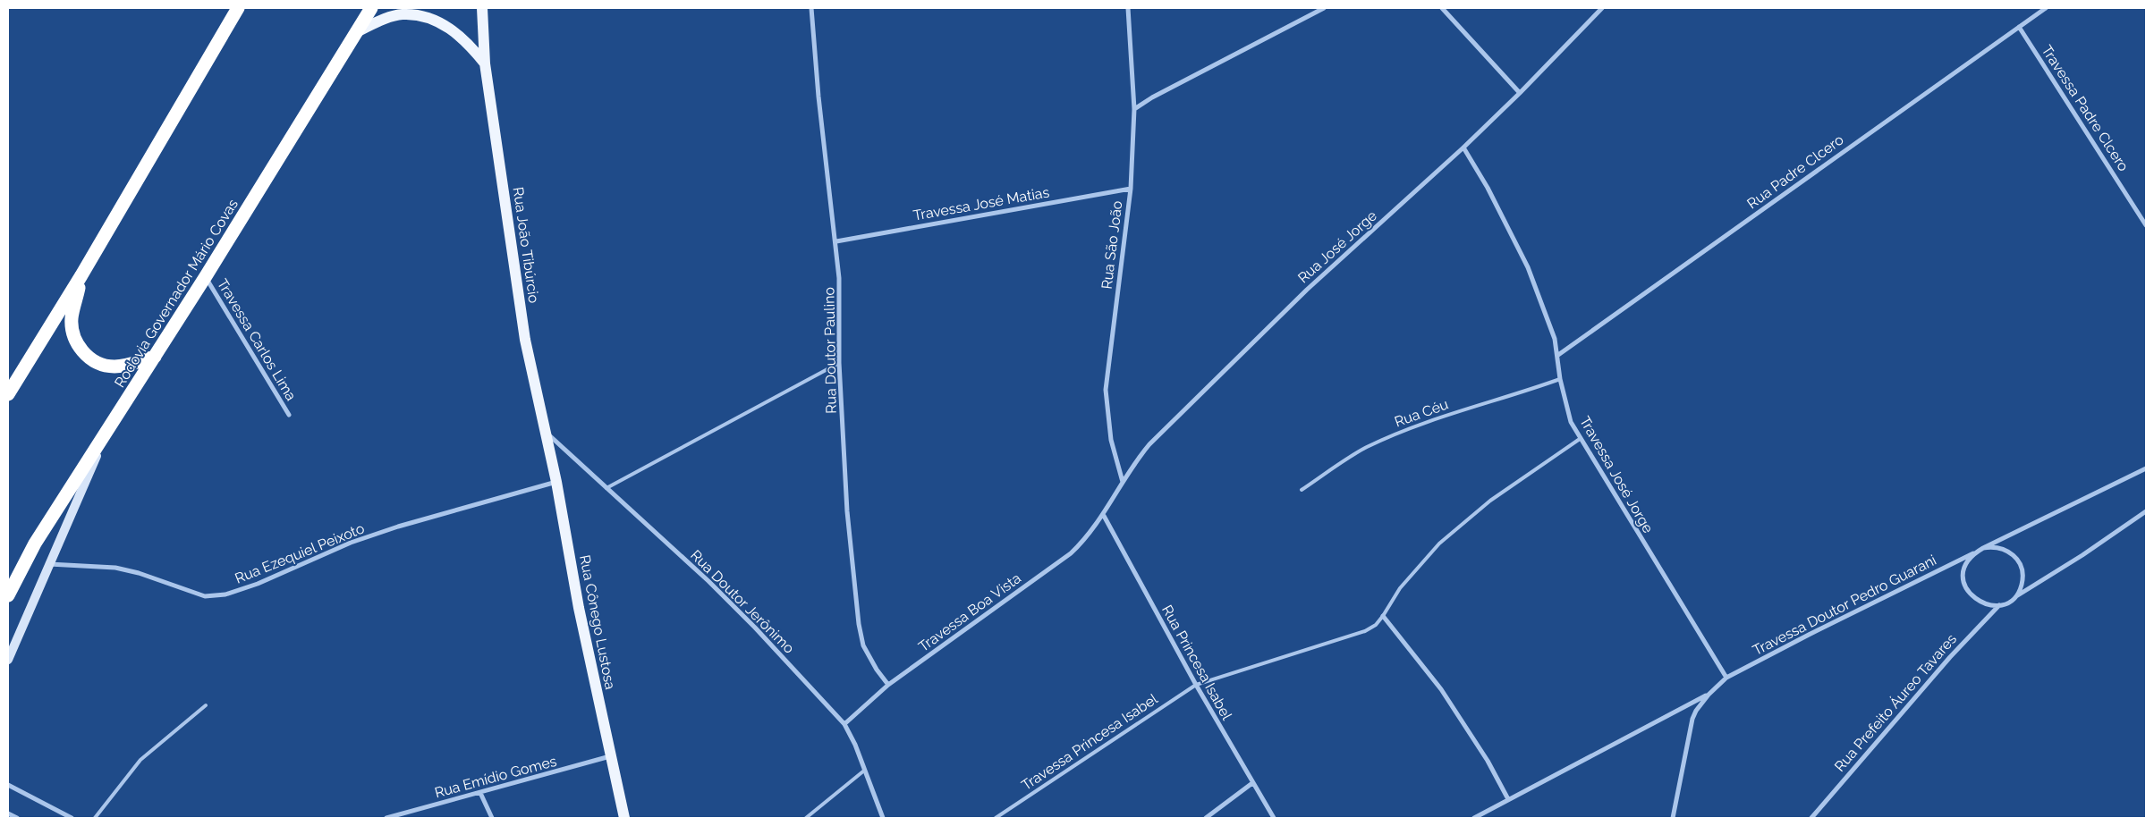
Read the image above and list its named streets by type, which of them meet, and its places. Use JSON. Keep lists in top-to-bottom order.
{
  "streets": {
    "highway": ["Rodovia Governador Mário Covas"],
    "main road": ["Rua João Tibúrcio", "Rua Cônego Lustosa"],
    "street": [
      "Travessa Padre Clcero",
      "Rua Padre Clcero",
      "Travessa José Matias",
      "Rua São João",
      "Rua José Jorge",
      "Travessa Carlos Lima",
      "Rua Doutor Paulino",
      "Travessa José Jorge",
      "Rua Ezequiel Peixoto",
      "Rua Doutor Jerônimo",
      "Travessa Doutor Pedro Guarani",
      "Travessa Boa Vista",
      "Rua Princesa Isabel",
      "Rua Prefeito Áureo Tavares",
      "Rua Emídio Gomes"
    ],
    "lane": ["Rua Céu", "Travessa Princesa Isabel"]
  },
  "crossings": [
    ["Travessa Padre Clcero", "Rua Padre Clcero"],
    ["Rua Padre Clcero", "Travessa José Jorge"],
    ["Travessa José Matias", "Rua São João"],
    ["Travessa José Matias", "Rua Doutor Paulino"],
    ["Rua João Tibúrcio", "Rua Doutor Jerônimo"],
    ["Rua João Tibúrcio", "Rua Cônego Lustosa"],
    ["Rua São João", "Rua José Jorge"],
    ["Rua José Jorge", "Travessa José Jorge"],
    ["Rua José Jorge", "Travessa Boa Vista"],
    ["Rua José Jorge", "Rua Princesa Isabel"],
    ["Rodovia Governador Mário Covas", "Travessa Carlos Lima"],
    ["Rua Doutor Paulino", "Travessa Boa Vista"],
    ["Rua Céu", "Travessa José Jorge"],
    ["Travessa José Jorge", "Travessa Doutor Pedro Guarani"],
    ["Rua Ezequiel Peixoto", "Rua Cônego Lustosa"],
    ["Rua Doutor Jerônimo", "Travessa Boa Vista"],
    ["Rua Doutor Jerônimo", "Rua Cônego Lustosa"],
    ["Travessa Doutor Pedro Guarani", "Rua Prefeito Áureo Tavares"],
    ["Travessa Boa Vista", "Rua Princesa Isabel"],
    ["Rua Cônego Lustosa", "Rua Emídio Gomes"],
    ["Rua Princesa Isabel", "Travessa Princesa Isabel"]
  ]
}
